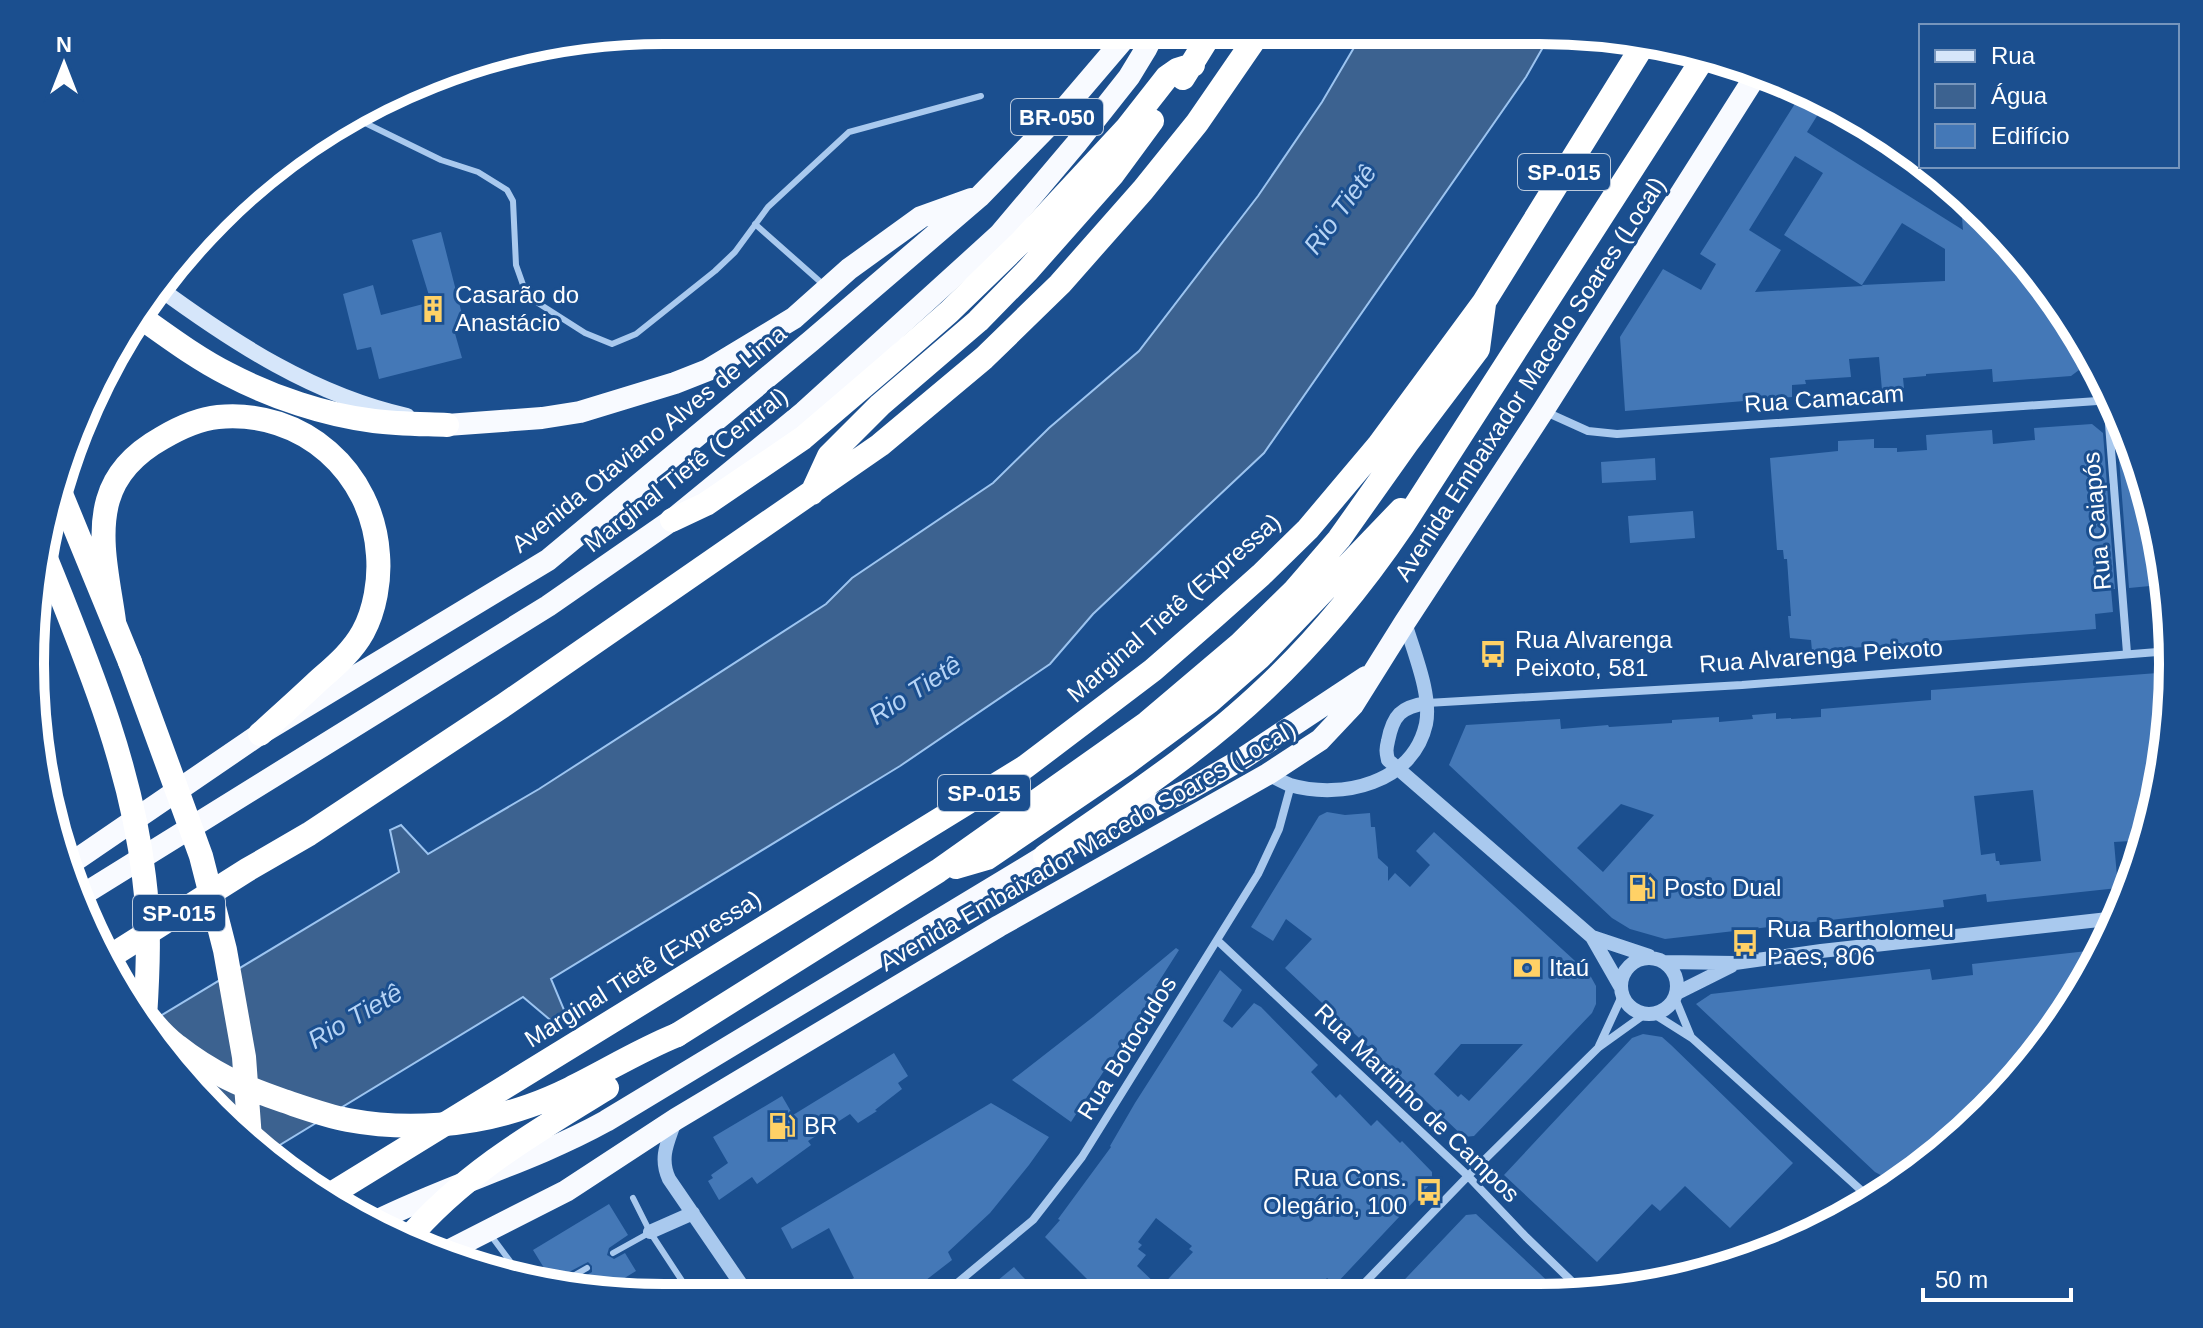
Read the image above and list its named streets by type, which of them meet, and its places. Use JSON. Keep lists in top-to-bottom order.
{
  "streets": {
    "highway": [
      "BR-050",
      "SP-015",
      "Avenida Embaixador Macedo Soares (Local)",
      "Avenida Otaviano Alves de Lima",
      "Marginal Tietê (Central)",
      "Marginal Tietê (Expressa)"
    ],
    "street": [
      "Rua Camacam",
      "Rua Caiapós",
      "Rua Alvarenga Peixoto",
      "Rua Botocudos",
      "Rua Martinho de Campos"
    ]
  },
  "crossings": [
    ["Avenida Embaixador Macedo Soares (Local)", "Rua Camacam"],
    ["Rua Caiapós", "Rua Alvarenga Peixoto"],
    ["Rua Botocudos", "Rua Martinho de Campos"]
  ],
  "water": ["Rio Tietê"],
  "places": {
    "building": ["Casarão do Anastácio"],
    "bus stop": ["Rua Alvarenga Peixoto, 581", "Rua Bartholomeu Paes, 806", "Rua Cons. Olegário, 100"],
    "fuel station": ["Posto Dual", "BR"],
    "bank": ["Itaú"]
  },
  "legend": ["Rua", "Água", "Edifício"],
  "scale_bar": "50 m",
  "north": "top"
}
